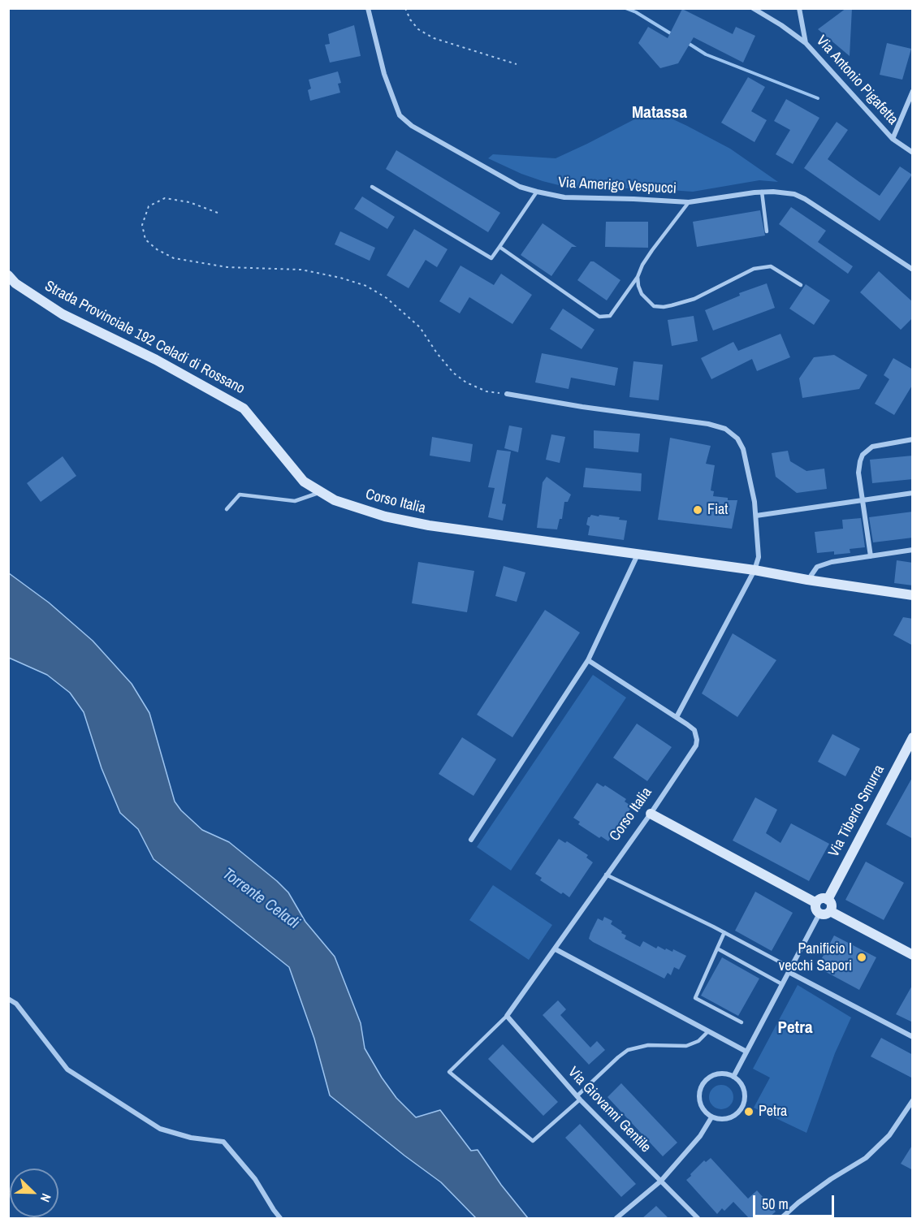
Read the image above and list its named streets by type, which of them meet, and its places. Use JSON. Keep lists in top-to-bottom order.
{
  "streets": {
    "street": [
      "Via Antonio Pigafetta",
      "Via Amerigo Vespucci",
      "Strada Provinciale 192 Celadi di Rossano",
      "Corso Italia",
      "Via Tiberio Smurra",
      "Via Giovanni Gentile"
    ]
  },
  "crossings": [
    ["Strada Provinciale 192 Celadi di Rossano", "Corso Italia"],
    ["Corso Italia", "Via Giovanni Gentile"]
  ],
  "districts": ["Matassa", "Petra"],
  "water": ["Torrente Celadi"],
  "places": ["Fiat", "Panificio I vecchi Sapori", "Petra"],
  "scale_bar": "50 m",
  "north": "bottom right"
}
